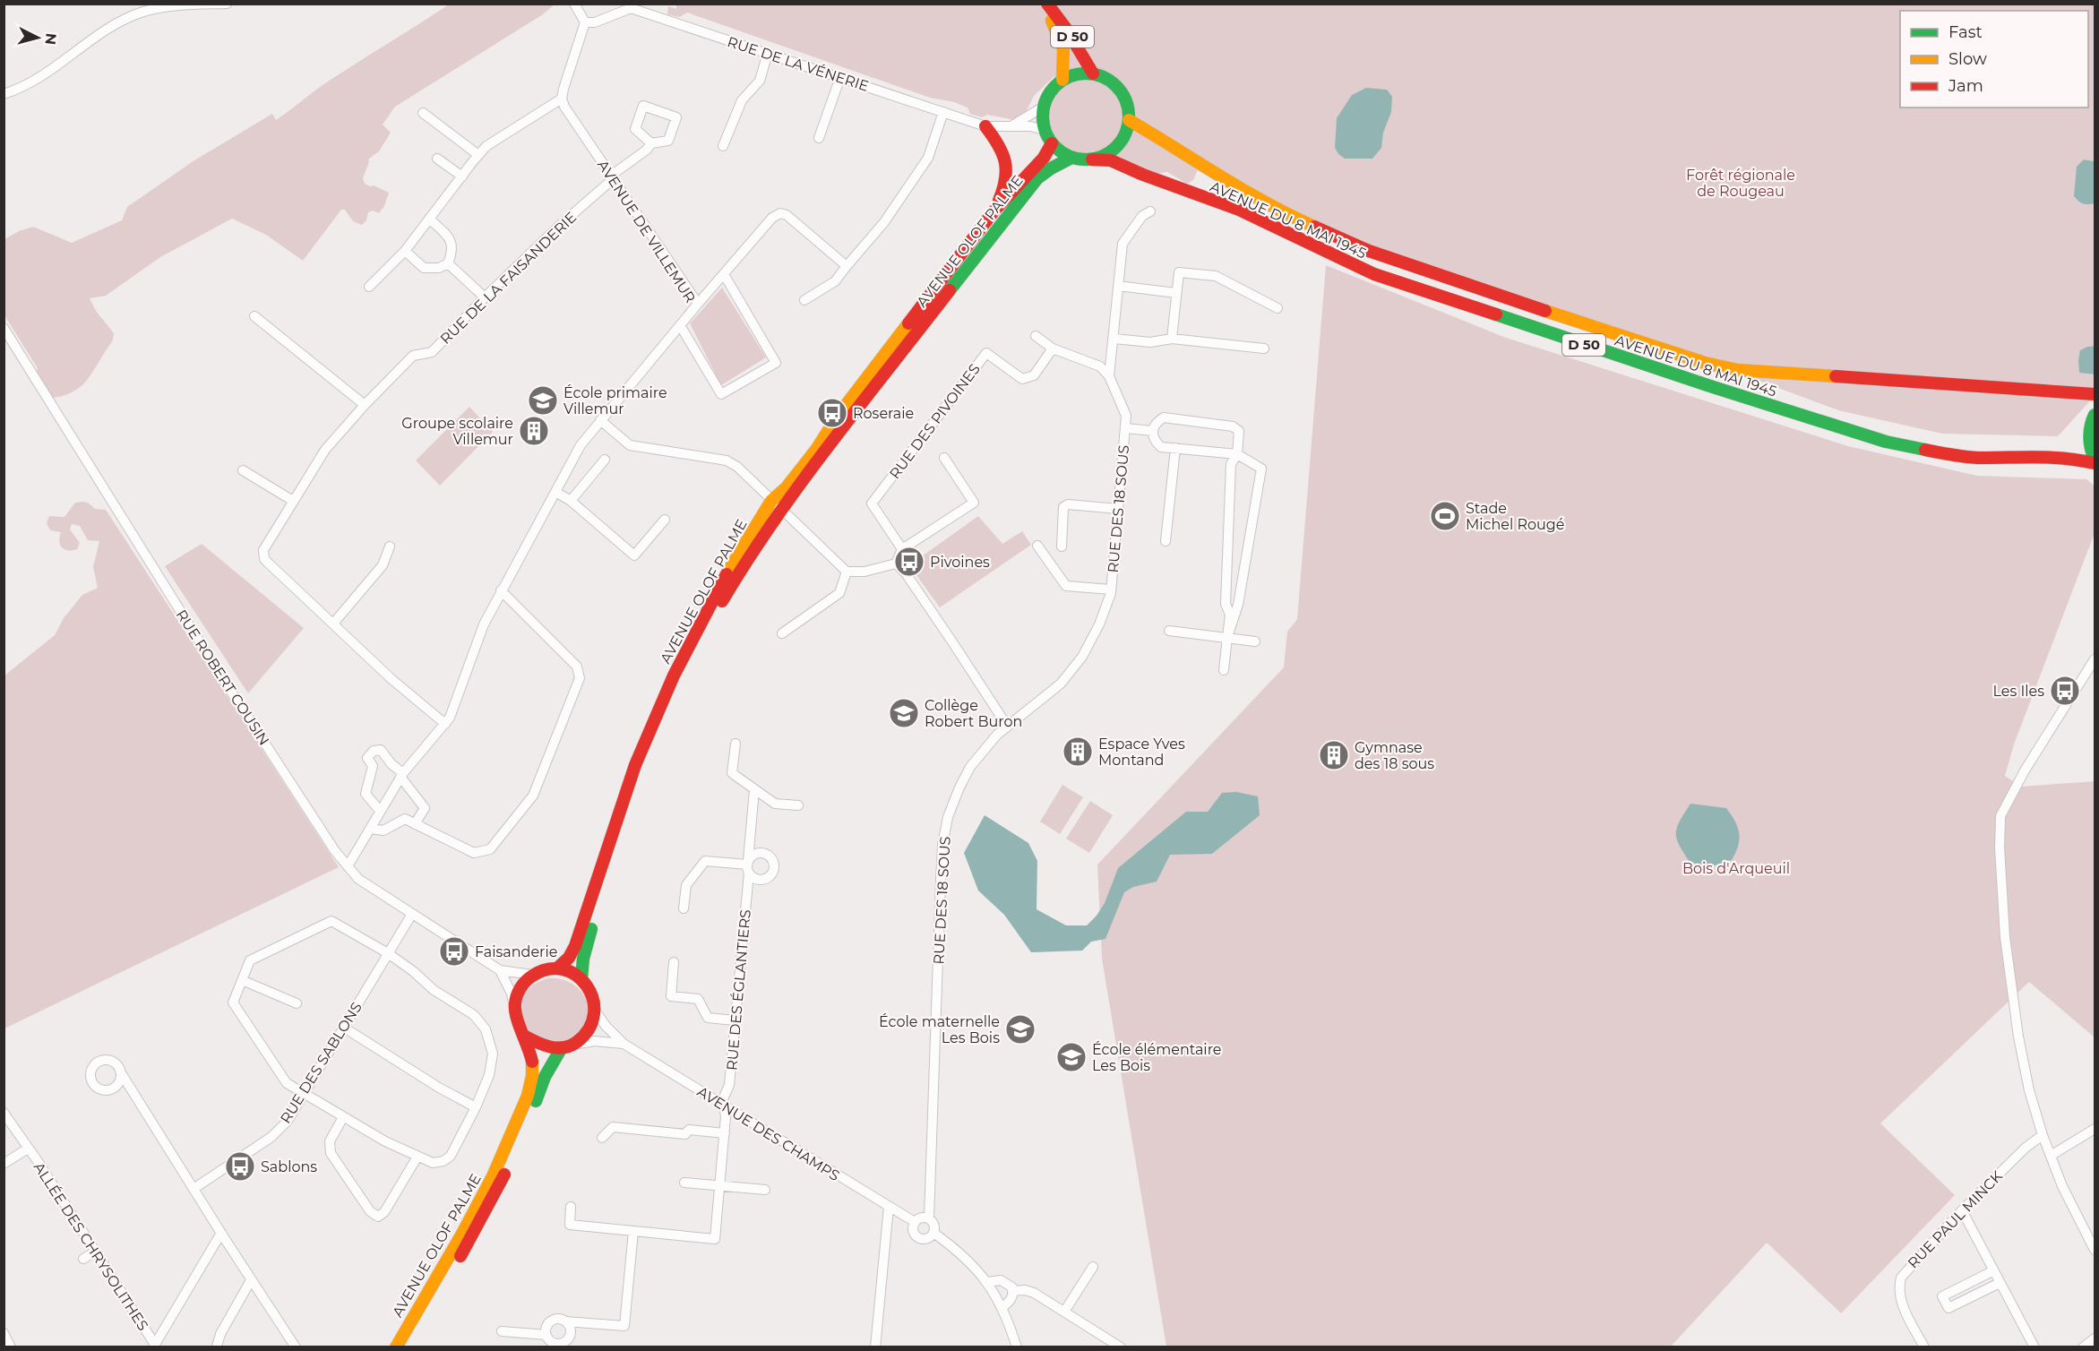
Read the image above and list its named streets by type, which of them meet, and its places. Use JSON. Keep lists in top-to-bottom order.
{
  "streets": {
    "main road": ["D 50", "AVENUE DU 8 MAI 1945", "AVENUE OLOF PALME"],
    "street": [
      "RUE DE LA VÉNERIE",
      "AVENUE DE VILLEMUR",
      "RUE DE LA FAISANDERIE",
      "RUE DES PIVOINES",
      "RUE DES 18 SOUS",
      "RUE ROBERT COUSIN",
      "RUE DES ÉGLANTIERS",
      "RUE DES SABLONS",
      "AVENUE DES CHAMPS",
      "RUE PAUL MINCK",
      "ALLÉE DES CHRYSOLITHES"
    ]
  },
  "crossings": [
    ["D 50", "RUE DE LA VÉNERIE"],
    ["D 50", "AVENUE DU 8 MAI 1945"],
    ["D 50", "AVENUE OLOF PALME"],
    ["RUE DE LA VÉNERIE", "AVENUE DU 8 MAI 1945"],
    ["RUE DE LA VÉNERIE", "AVENUE OLOF PALME"],
    ["AVENUE DU 8 MAI 1945", "AVENUE OLOF PALME"],
    ["AVENUE DE VILLEMUR", "RUE DE LA FAISANDERIE"],
    ["AVENUE DE VILLEMUR", "RUE ROBERT COUSIN"],
    ["AVENUE OLOF PALME", "RUE ROBERT COUSIN"],
    ["AVENUE OLOF PALME", "AVENUE DES CHAMPS"],
    ["RUE DES 18 SOUS", "AVENUE DES CHAMPS"],
    ["RUE ROBERT COUSIN", "RUE DES SABLONS"],
    ["RUE ROBERT COUSIN", "AVENUE DES CHAMPS"],
    ["RUE DES ÉGLANTIERS", "AVENUE DES CHAMPS"]
  ],
  "parks": ["Forêt régionale de Rougeau", "Bois d'Arqueuil"],
  "places": {
    "school or university": [
      "École primaire Villemur",
      "Collège Robert Buron",
      "École maternelle Les Bois",
      "École élémentaire Les Bois"
    ],
    "bus stop": [
      "Roseraie",
      "Pivoines",
      "Les Iles",
      "Faisanderie",
      "Sablons"
    ],
    "building": ["Groupe scolaire Villemur", "Espace Yves Montand", "Gymnase des 18 sous"],
    "sports": ["Stade Michel Rougé"]
  },
  "legend": ["Fast", "Slow", "Jam"],
  "north": "right"
}
